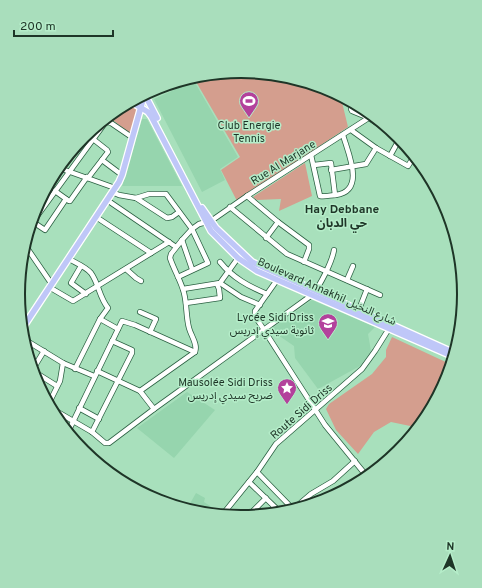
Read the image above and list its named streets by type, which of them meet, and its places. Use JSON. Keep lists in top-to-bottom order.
{
  "streets": {
    "main road": ["Boulevard Annakhil شارع النخيل"],
    "street": ["Rue Al Marjane", "Route Sidi Driss"]
  },
  "crossings": [
    ["Rue Al Marjane", "Boulevard Annakhil شارع النخيل"],
    ["Boulevard Annakhil شارع النخيل", "Route Sidi Driss"]
  ],
  "districts": ["Hay Debbane حي الدبان"],
  "places": {
    "sports": ["Club Energie Tennis"],
    "school or university": ["Lycée Sidi Driss ثانوية سيدي إدريس"],
    "place": ["Mausolée Sidi Driss ضريح سيدي إدريس"]
  },
  "scale_bar": "200 m",
  "north": "top"
}
